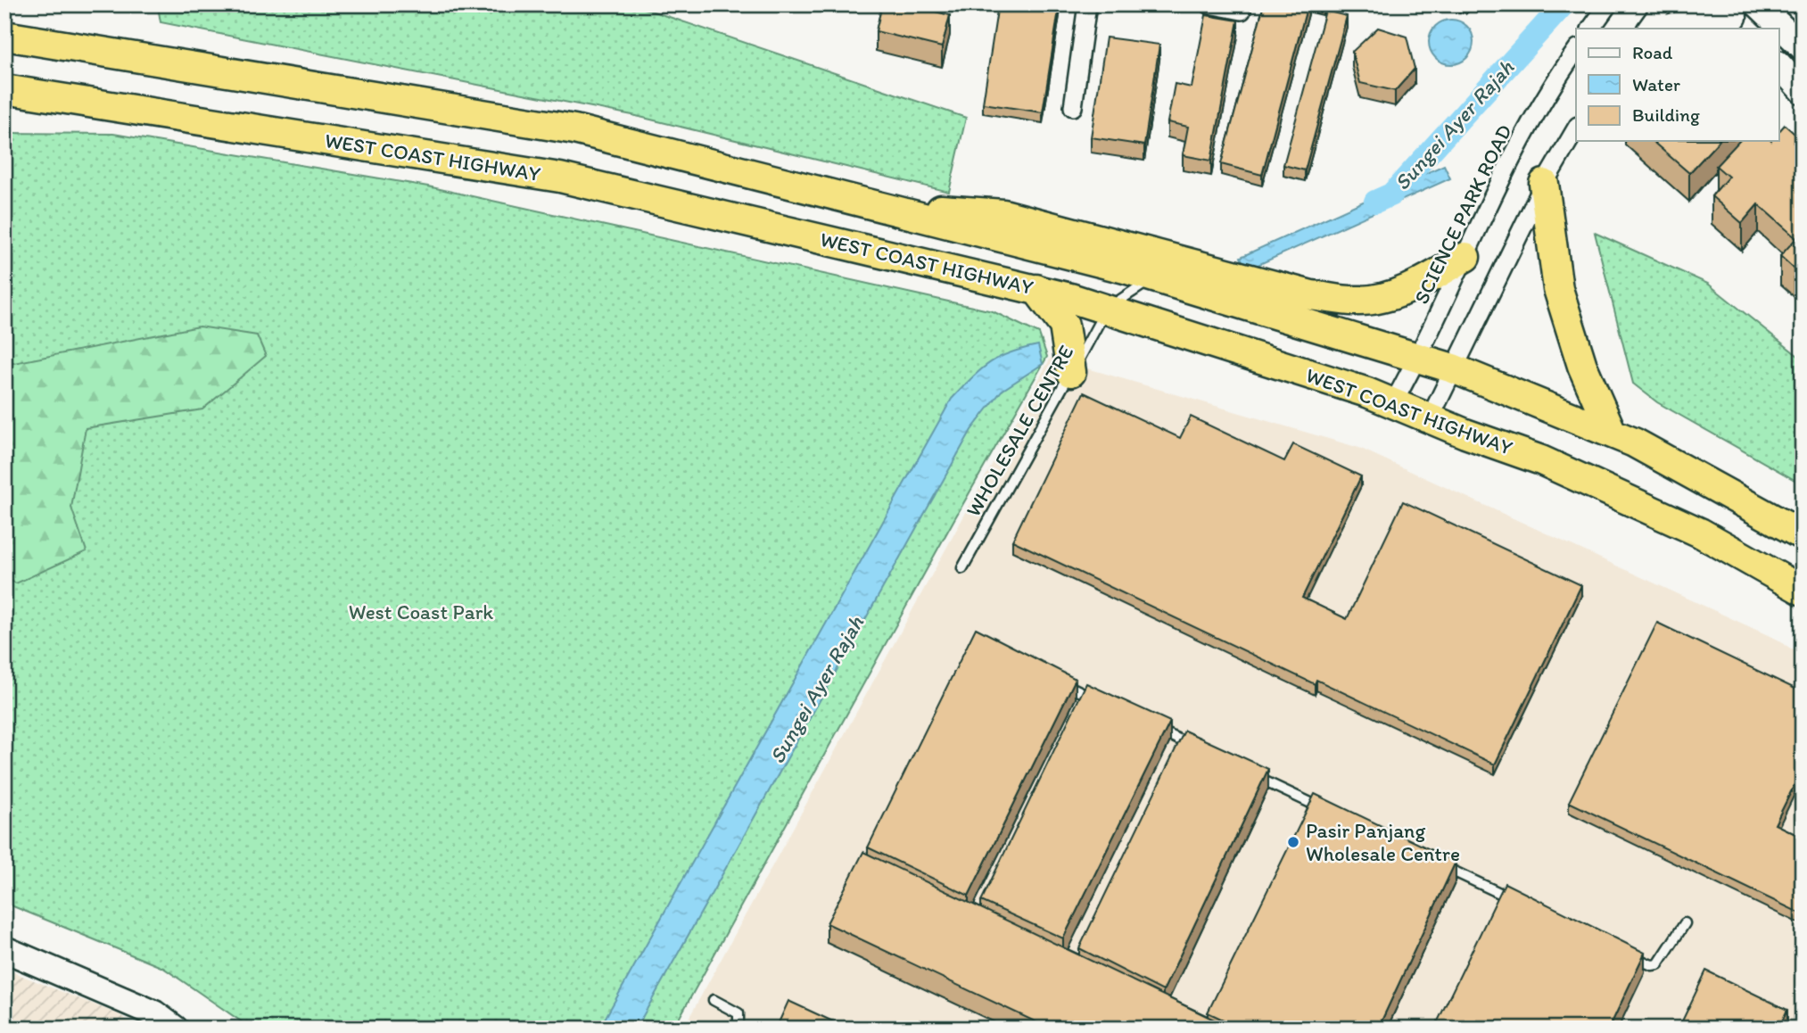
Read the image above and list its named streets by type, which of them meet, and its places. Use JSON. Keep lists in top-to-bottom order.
{
  "streets": {
    "highway": ["WEST COAST HIGHWAY"],
    "street": ["SCIENCE PARK ROAD"],
    "lane": ["WHOLESALE CENTRE"]
  },
  "crossings": [
    ["WEST COAST HIGHWAY", "SCIENCE PARK ROAD"],
    ["WEST COAST HIGHWAY", "WHOLESALE CENTRE"]
  ],
  "water": ["Sungei Ayer Rajah"],
  "parks": ["West Coast Park"],
  "places": ["Pasir Panjang Wholesale Centre"],
  "legend": ["Road", "Water", "Building"]
}
